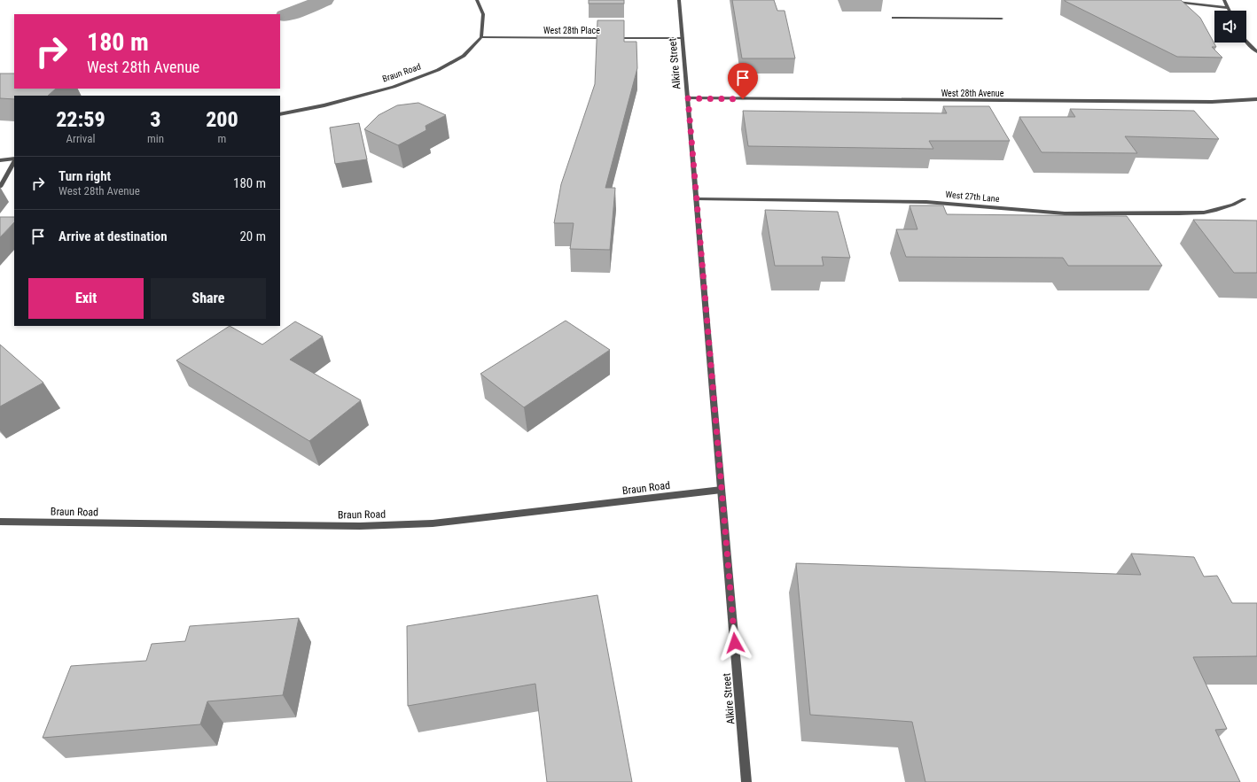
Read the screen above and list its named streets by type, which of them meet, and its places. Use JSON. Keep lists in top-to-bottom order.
{
  "streets": {
    "street": [
      "West 28th Place",
      "Alkire Street",
      "Braun Road",
      "West 28th Avenue",
      "West 27th Lane"
    ]
  },
  "crossings": [
    ["West 28th Place", "Alkire Street"],
    ["West 28th Place", "Braun Road"],
    ["Alkire Street", "Braun Road"],
    ["Alkire Street", "West 28th Avenue"],
    ["Alkire Street", "West 27th Lane"]
  ],
  "page": {
    "turn": ["180 m", "West 28th Avenue"],
    "eta": [
      "22:59",
      "Arrival",
      "3",
      "min",
      "200",
      "m"
    ],
    "list": [
      {
        "name": "Turn right",
        "note": "West 28th Avenue",
        "value": "180 m"
      },
      {
        "name": "Arrive at destination",
        "value": "20 m"
      }
    ],
    "buttons": ["Exit", "Share"]
  }
}
